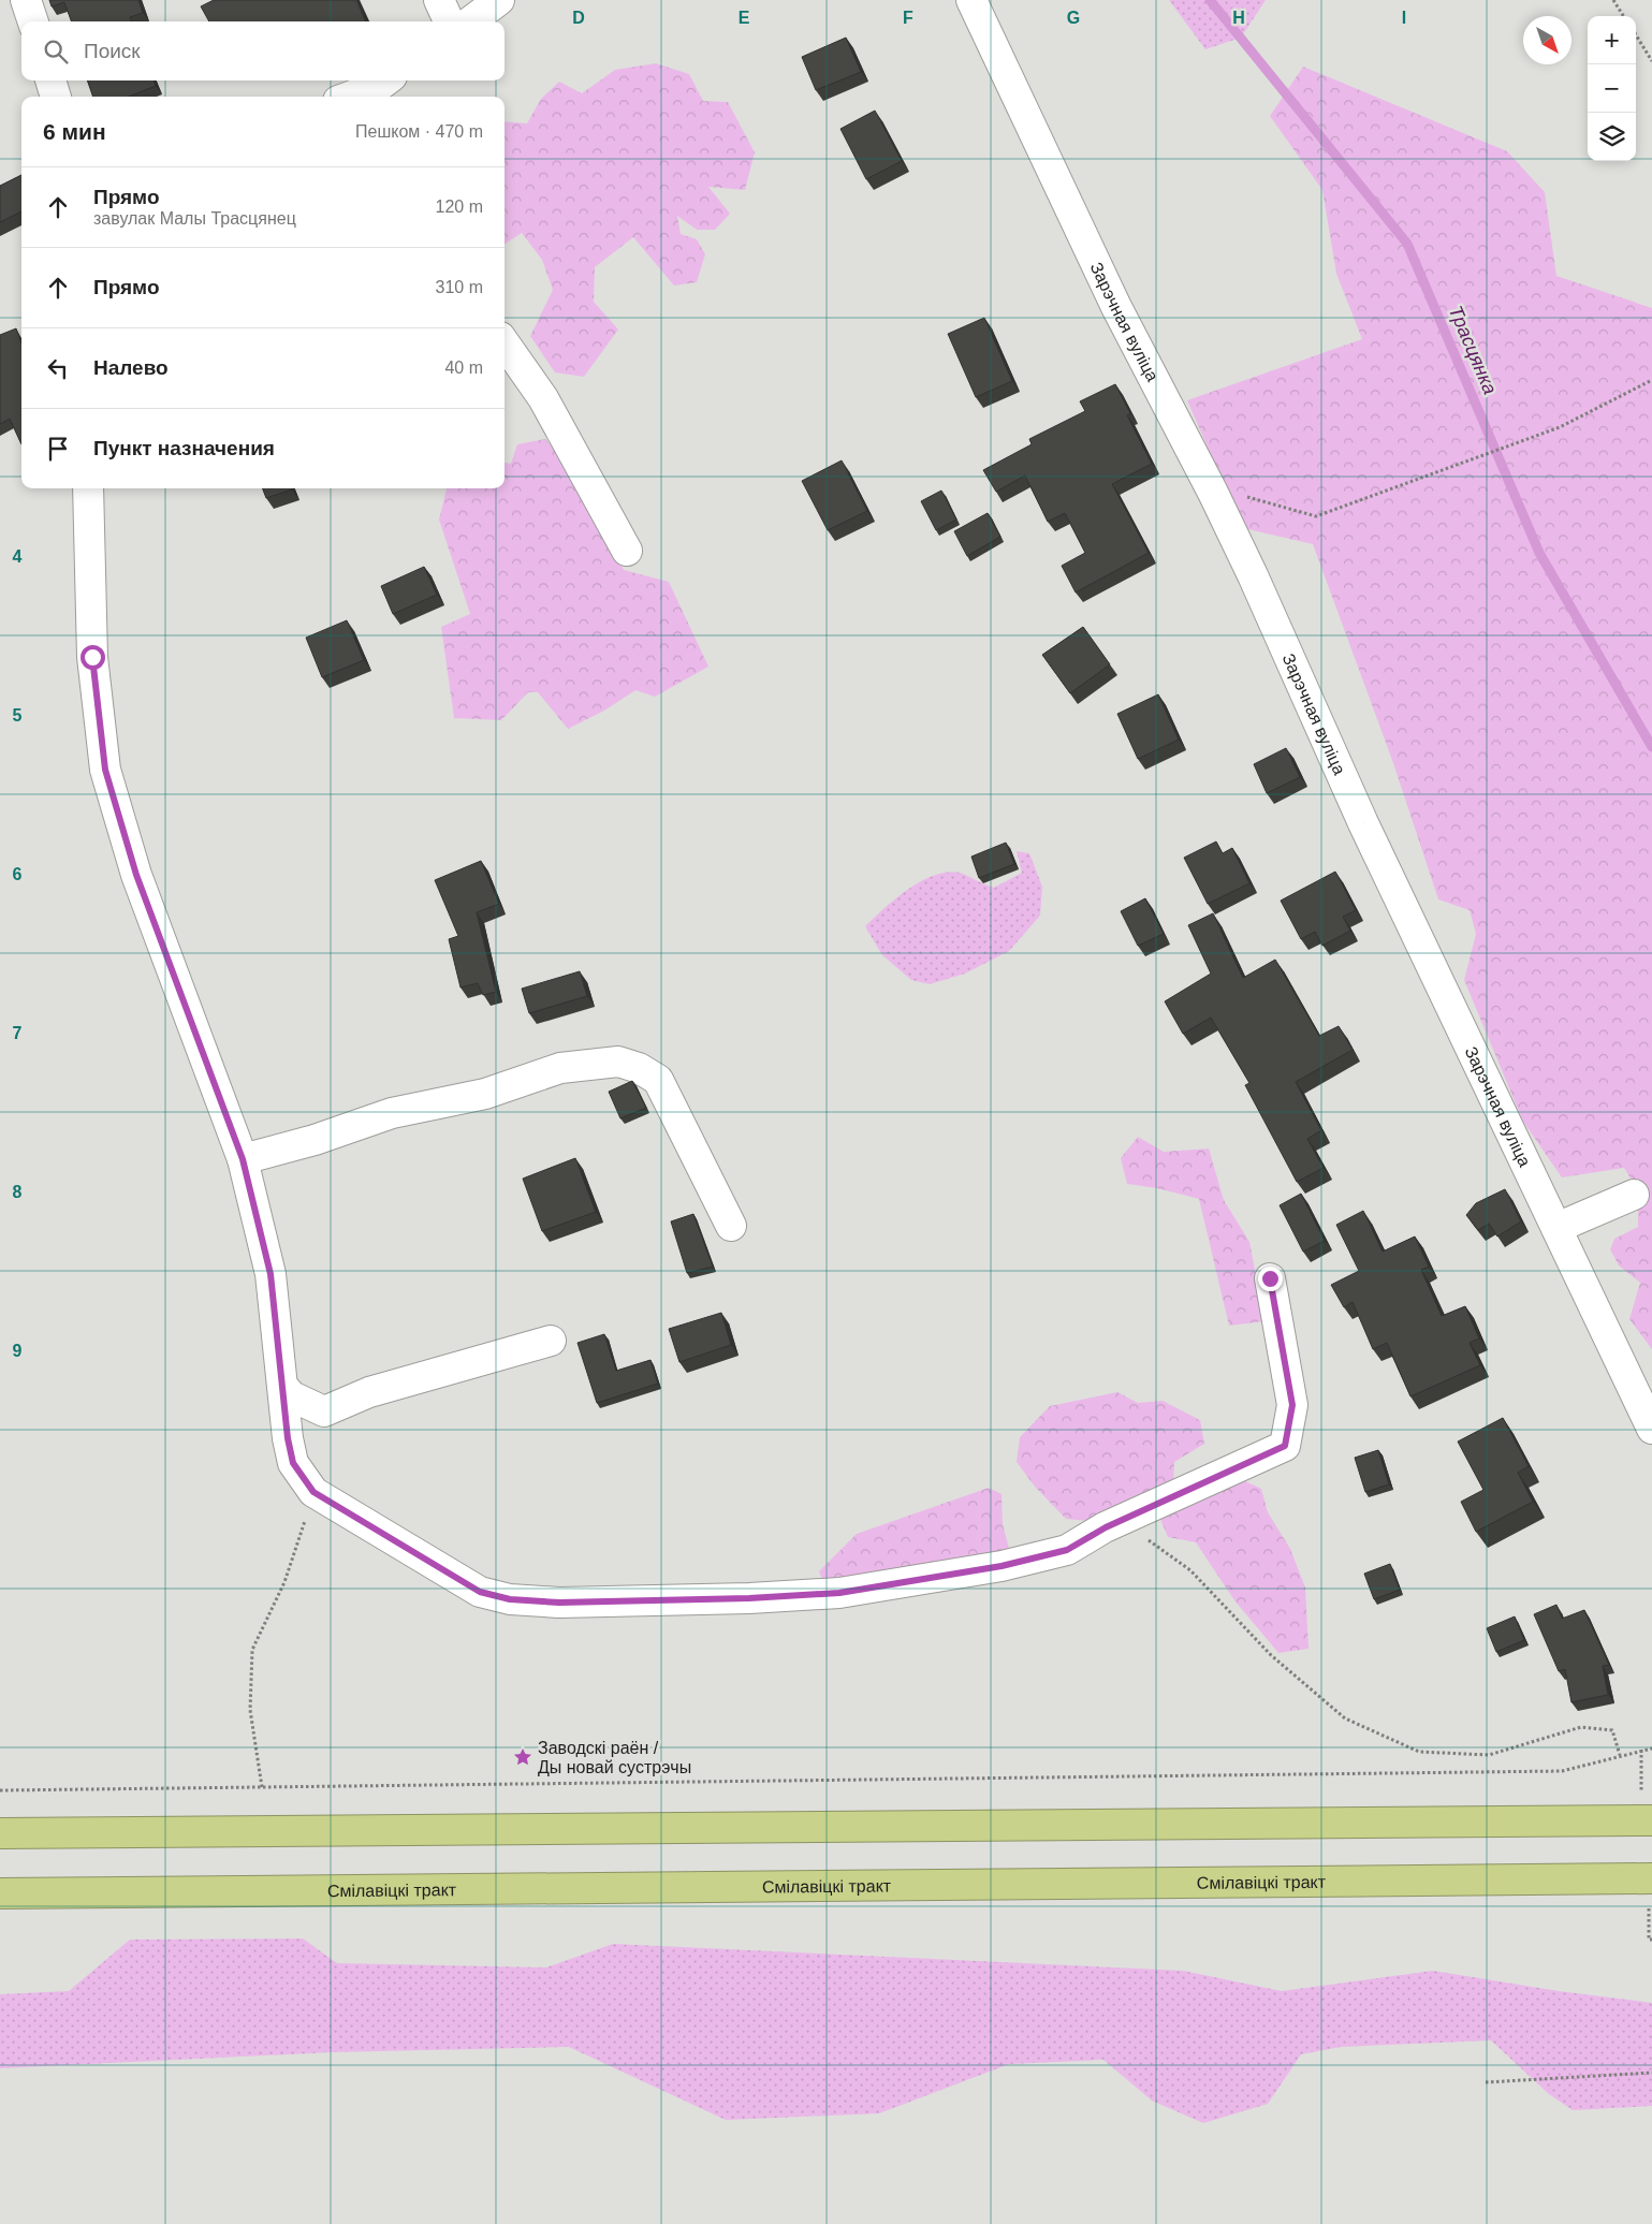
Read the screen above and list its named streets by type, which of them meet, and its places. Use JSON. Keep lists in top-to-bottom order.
{
  "streets": {
    "highway": ["Смілавіцкі тракт"],
    "street": ["Зарэчная вуліца"]
  },
  "water": ["Трасцянка"],
  "places": {
    "place": ["Заводскі раён / Ды новай сустрэчы"]
  },
  "north": "bottom right",
  "page": {
    "map_buttons": ["+", "−"],
    "search": "Поиск",
    "heading": ["6 мин", "Пешком · 470 m"],
    "list": [
      ["Прямо", "завулак Малы Трасцянец", "120 m"],
      ["Прямо", "310 m"],
      ["Налево", "40 m"],
      "Пункт назначения"
    ]
  },
  "grid": {
    "columns": [
      "D",
      "E",
      "F",
      "G",
      "H",
      "I"
    ],
    "rows": [
      "4",
      "5",
      "6",
      "7",
      "8",
      "9"
    ]
  }
}
